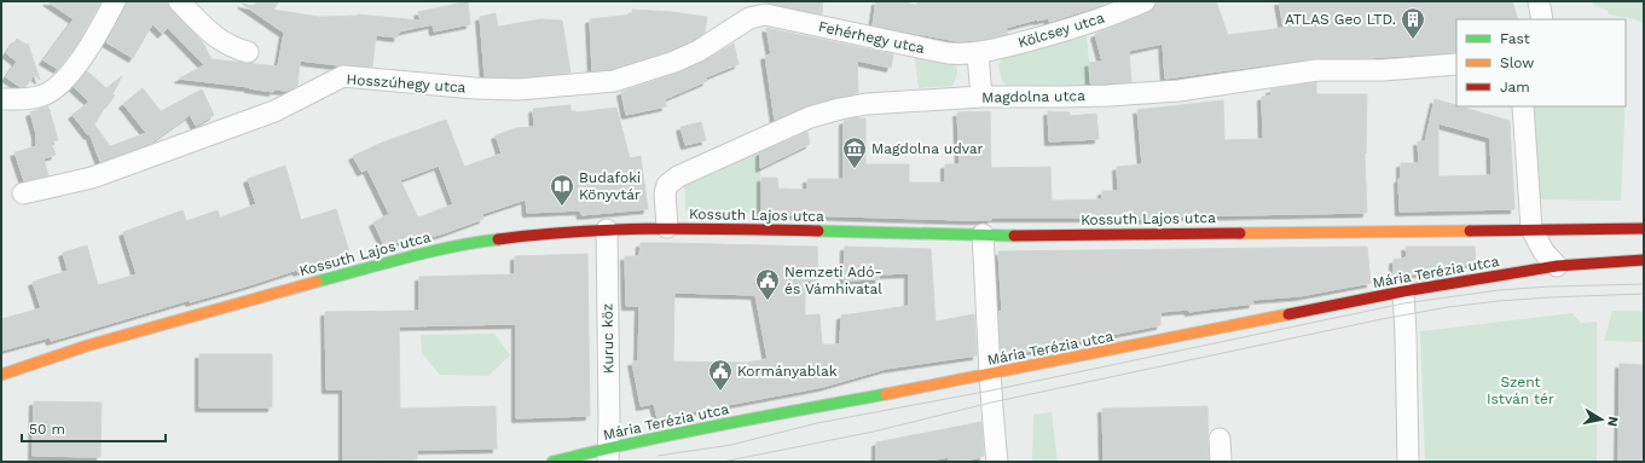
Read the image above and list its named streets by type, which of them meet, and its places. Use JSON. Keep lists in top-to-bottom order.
{
  "streets": {
    "main road": ["Kossuth Lajos utca", "Mária Terézia utca"],
    "street": [
      "Kölcsey utca",
      "Fehérhegy utca",
      "Hosszúhegy utca",
      "Magdolna utca",
      "Kuruc köz"
    ]
  },
  "crossings": [
    ["Kölcsey utca", "Fehérhegy utca"],
    ["Fehérhegy utca", "Hosszúhegy utca"],
    ["Magdolna utca", "Kossuth Lajos utca"],
    ["Kossuth Lajos utca", "Kuruc köz"],
    ["Mária Terézia utca", "Kuruc köz"]
  ],
  "parks": ["Szent István tér"],
  "places": {
    "building": ["ATLAS Geo LTD."],
    "museum": ["Magdolna udvar"],
    "library": ["Budafoki Könyvtár"],
    "public building": ["Nemzeti Adó- és Vámhivatal", "Kormányablak"]
  },
  "legend": ["Fast", "Slow", "Jam"],
  "scale_bar": "50 m",
  "north": "right"
}
